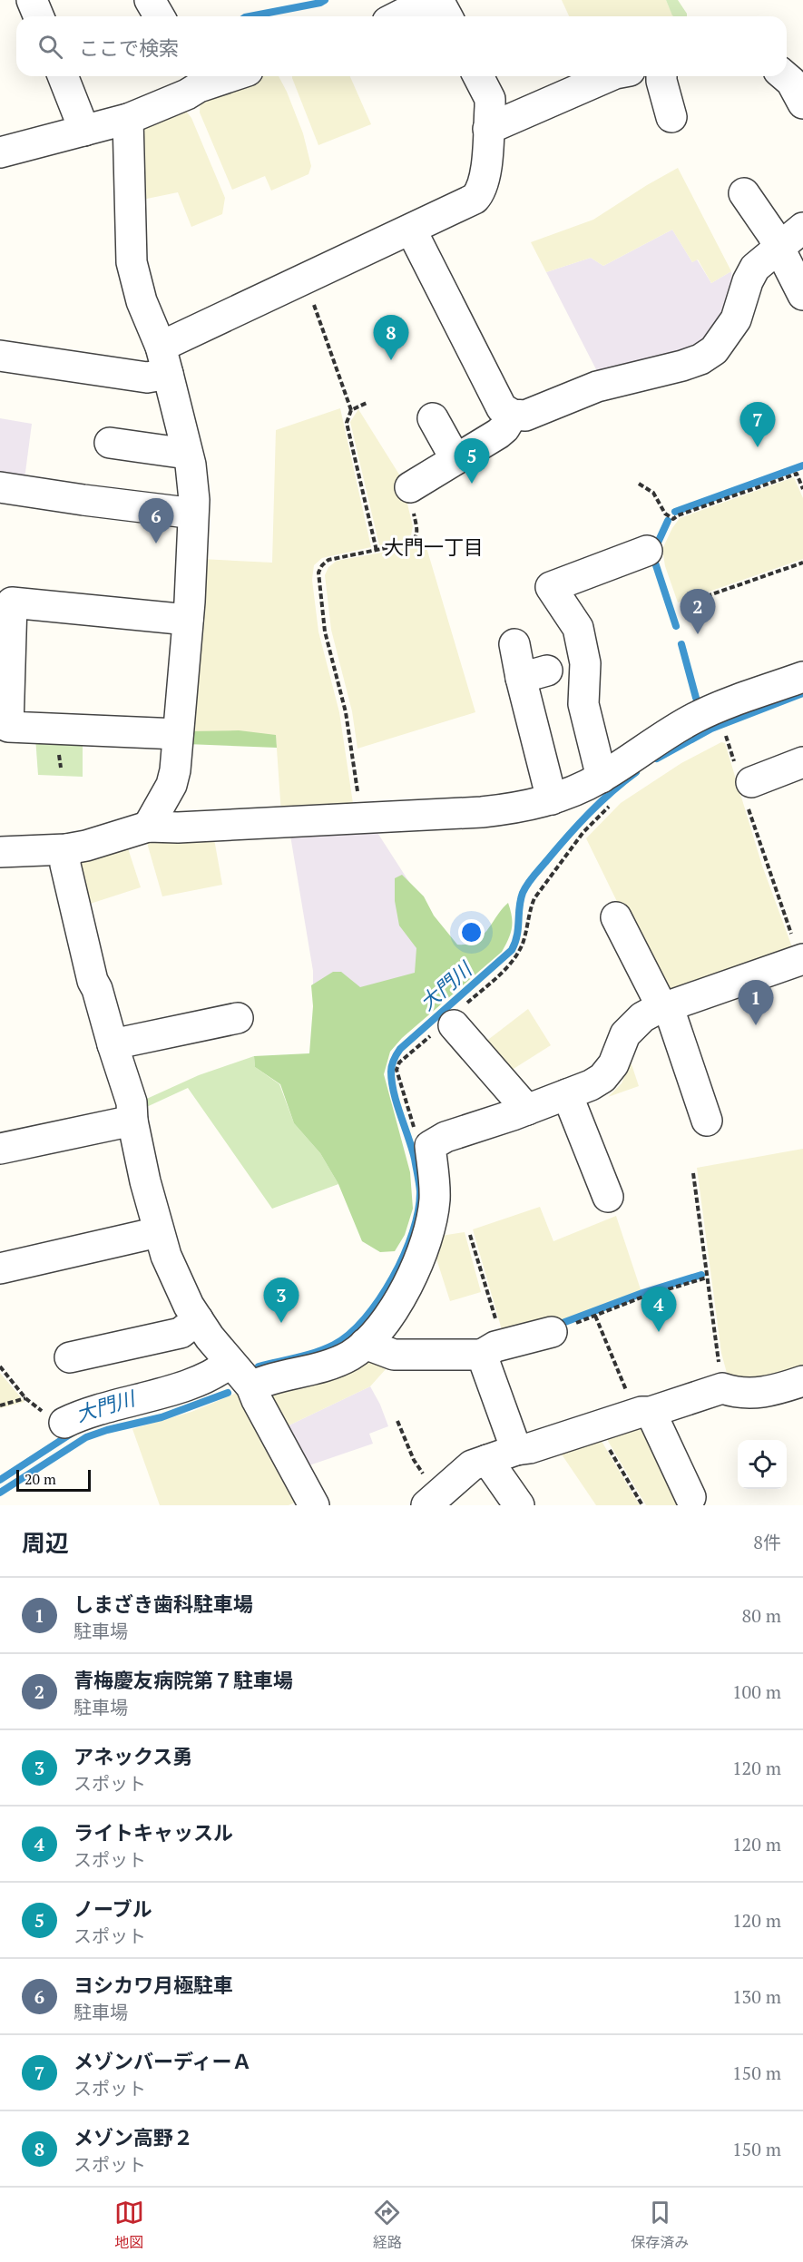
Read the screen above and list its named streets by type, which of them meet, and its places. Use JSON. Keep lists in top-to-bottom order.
{
  "districts": ["大門一丁目"],
  "water": ["大門川"],
  "scale_bar": "20 m",
  "page": {
    "search": "ここで検索",
    "pins": [
      "8",
      "7",
      "5",
      "6",
      "2",
      "1",
      "3",
      "4"
    ],
    "scale": "20 m",
    "heading": ["周辺", "8件"],
    "list": [
      {
        "mark": "1",
        "name": "しまざき歯科駐車場",
        "note": "駐車場",
        "value": "80 m"
      },
      {
        "mark": "2",
        "name": "青梅慶友病院第７駐車場",
        "note": "駐車場",
        "value": "100 m"
      },
      {
        "mark": "3",
        "name": "アネックス勇",
        "note": "スポット",
        "value": "120 m"
      },
      {
        "mark": "4",
        "name": "ライトキャッスル",
        "note": "スポット",
        "value": "120 m"
      },
      {
        "mark": "5",
        "name": "ノーブル",
        "note": "スポット",
        "value": "120 m"
      },
      {
        "mark": "6",
        "name": "ヨシカワ月極駐車",
        "note": "駐車場",
        "value": "130 m"
      },
      {
        "mark": "7",
        "name": "メゾンバーディーＡ",
        "note": "スポット",
        "value": "150 m"
      },
      {
        "mark": "8",
        "name": "メゾン高野２",
        "note": "スポット",
        "value": "150 m"
      }
    ],
    "nav": ["地図", "経路", "保存済み"]
  }
}
